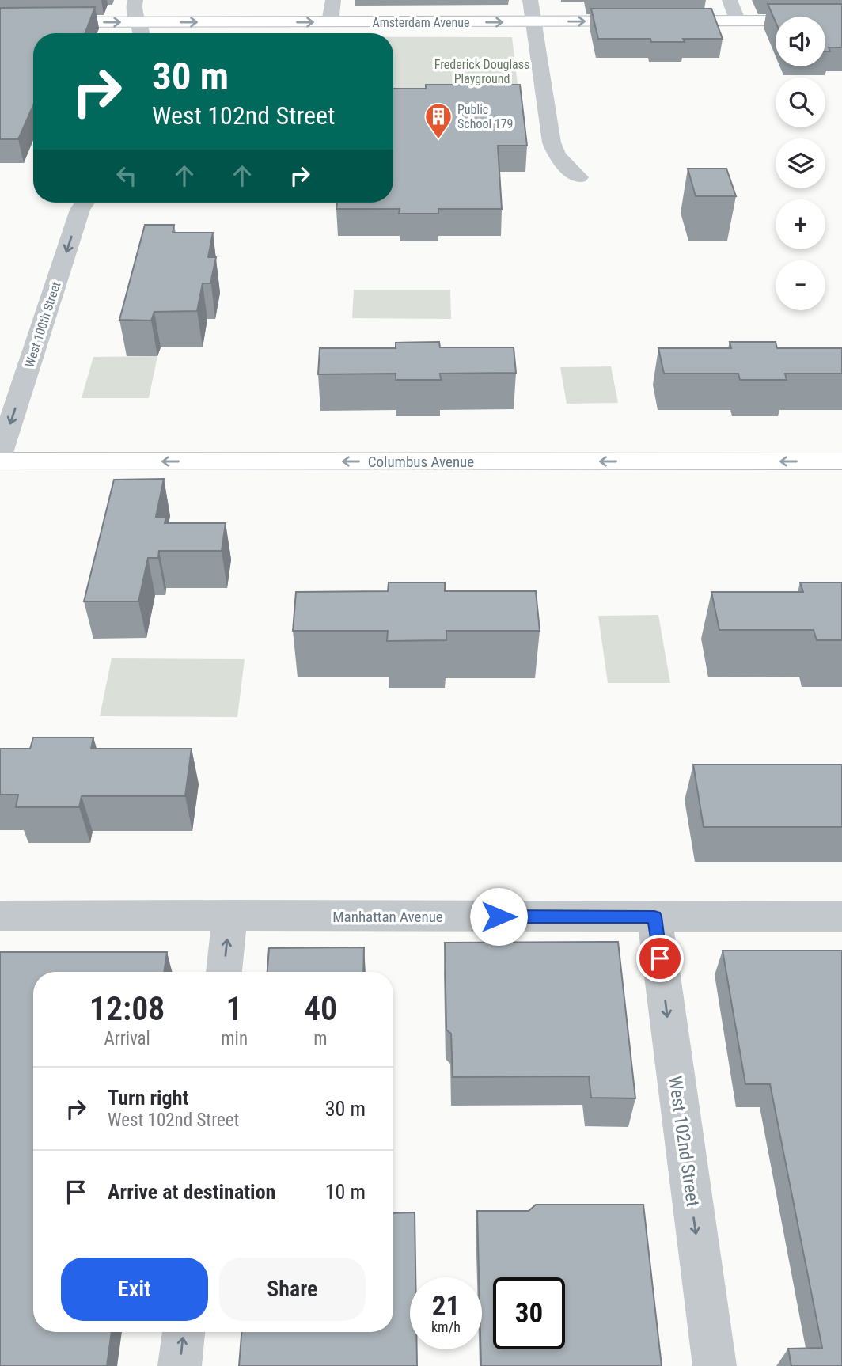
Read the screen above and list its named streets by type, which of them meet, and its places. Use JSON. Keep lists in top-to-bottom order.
{
  "streets": {
    "main road": ["Amsterdam Avenue", "Columbus Avenue"],
    "street": ["West 100th Street", "Manhattan Avenue", "West 102nd Street"]
  },
  "crossings": [
    ["Manhattan Avenue", "West 102nd Street"]
  ],
  "one_way": [
    "Amsterdam Avenue",
    "West 100th Street",
    "Columbus Avenue",
    "West 102nd Street"
  ],
  "parks": ["Frederick Douglass Playground"],
  "places": {
    "building": ["Public School 179"]
  },
  "page": {
    "map_buttons": ["+", "−"],
    "turn": ["30 m", "West 102nd Street"],
    "eta": [
      "12:08",
      "Arrival",
      "1",
      "min",
      "40",
      "m"
    ],
    "list": [
      {
        "name": "Turn right",
        "note": "West 102nd Street",
        "value": "30 m"
      },
      {
        "name": "Arrive at destination",
        "value": "10 m"
      }
    ],
    "buttons": ["Exit", "Share"],
    "speed": "21 km/h",
    "limit": "30"
  }
}
